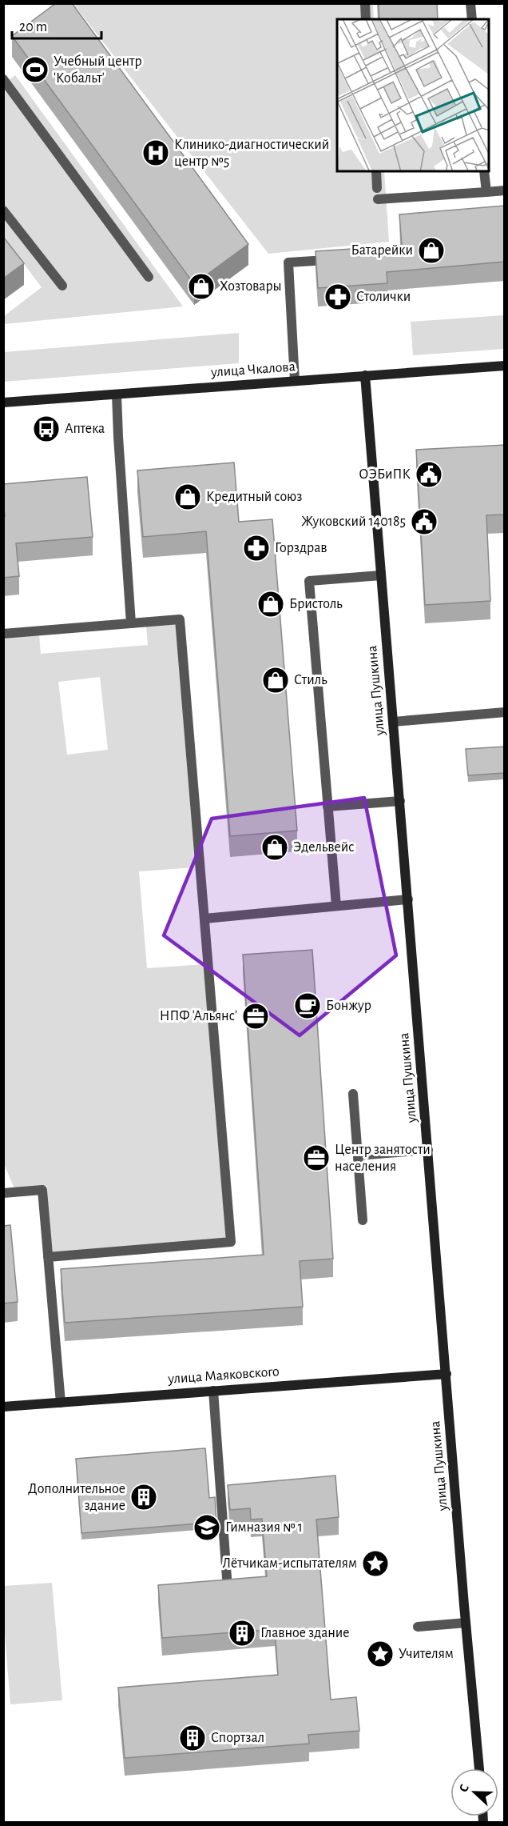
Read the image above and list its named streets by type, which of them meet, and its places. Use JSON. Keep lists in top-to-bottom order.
{
  "streets": {
    "street": ["улица Чкалова", "улица Пушкина", "улица Маяковского"]
  },
  "crossings": [
    ["улица Чкалова", "улица Пушкина"],
    ["улица Пушкина", "улица Маяковского"]
  ],
  "places": {
    "sports": ["Учебный центр 'Кобальт'"],
    "hospital": ["Клинико-диагностический центр №5"],
    "shop": [
      "Батарейки",
      "Хозтовары",
      "Кредитный союз",
      "Бристоль",
      "Стиль",
      "Эдельвейс"
    ],
    "pharmacy": ["Столички", "Горздрав"],
    "bus stop": ["Аптека"],
    "public building": ["ОЭБиПК", "Жуковский 140185"],
    "cafe": ["Бонжур"],
    "office": ["НПФ 'Альянс'", "Центр занятости населения"],
    "building": ["Дополнительное здание", "Главное здание", "Спортзал"],
    "school or university": ["Гимназия № 1"],
    "place": ["Лётчикам-испытателям", "Учителям"]
  },
  "scale_bar": "20 m",
  "north": "left"
}
